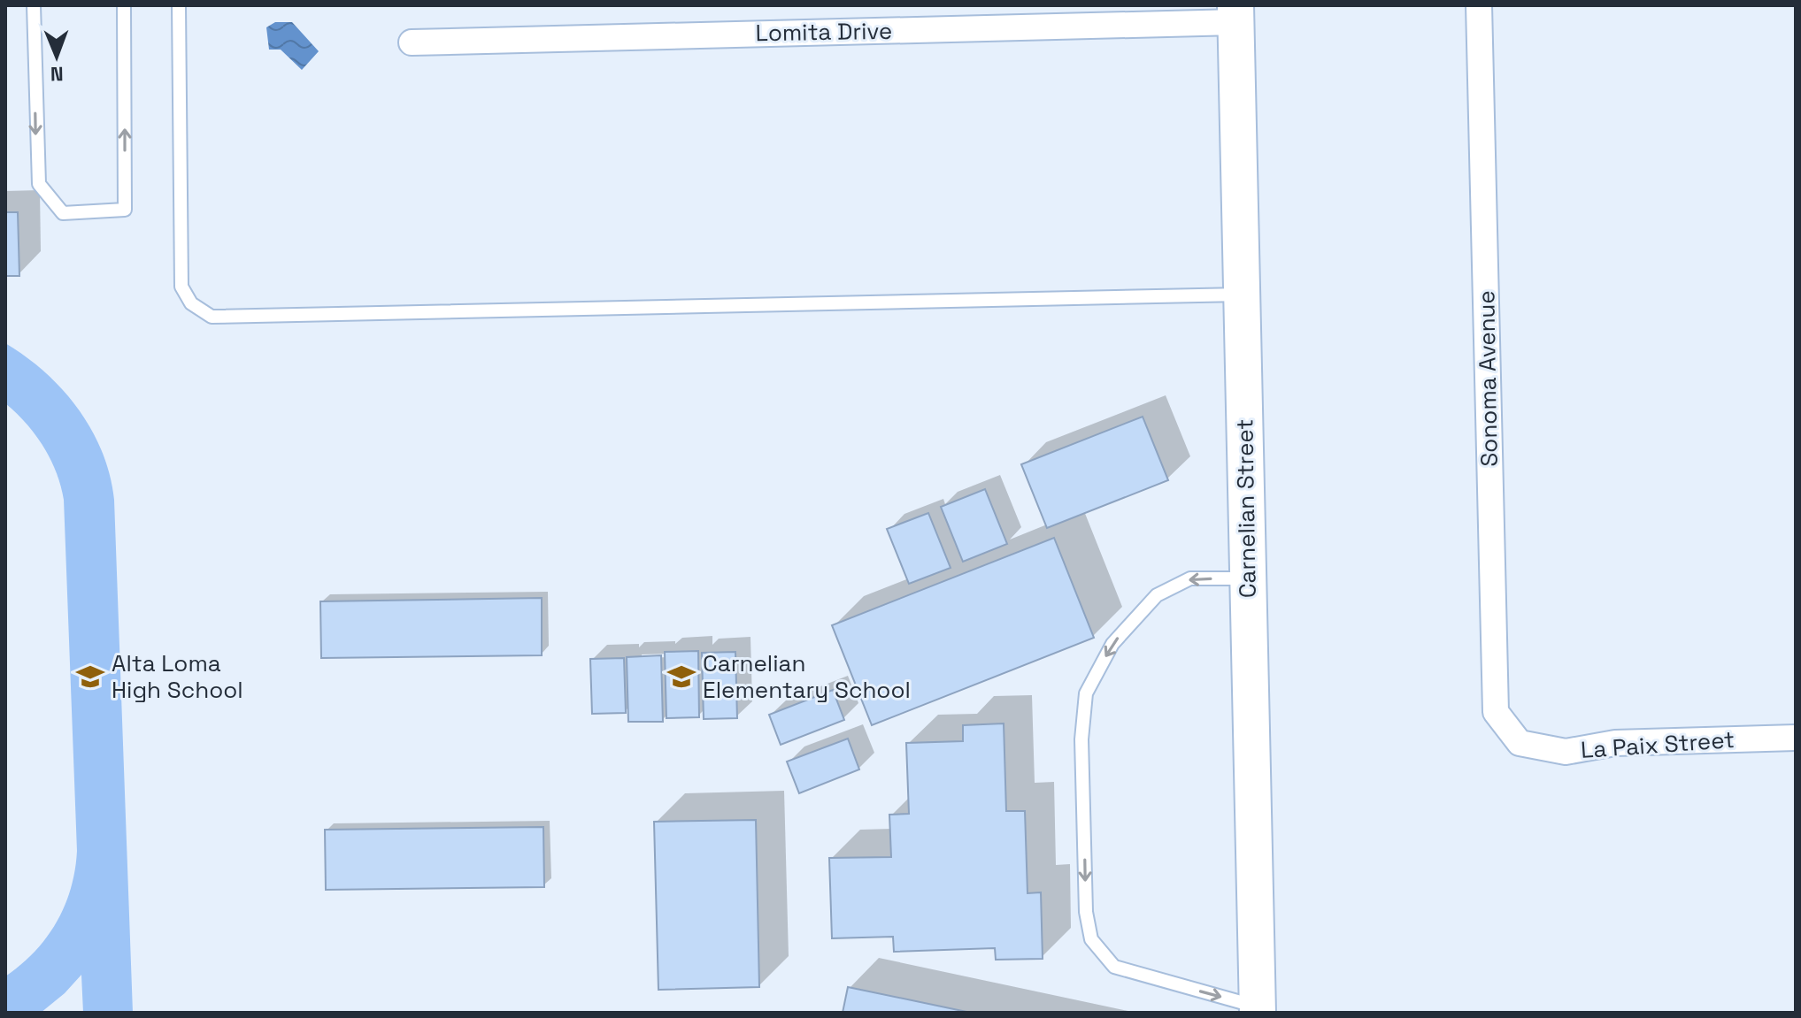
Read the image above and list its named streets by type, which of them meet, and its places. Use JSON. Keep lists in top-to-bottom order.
{
  "streets": {
    "main road": ["Carnelian Street"],
    "street": ["Lomita Drive", "Sonoma Avenue", "La Paix Street"]
  },
  "crossings": [
    ["Lomita Drive", "Carnelian Street"],
    ["Sonoma Avenue", "La Paix Street"]
  ],
  "places": {
    "school or university": ["Alta Loma High School", "Carnelian Elementary School"]
  },
  "north": "bottom"
}
